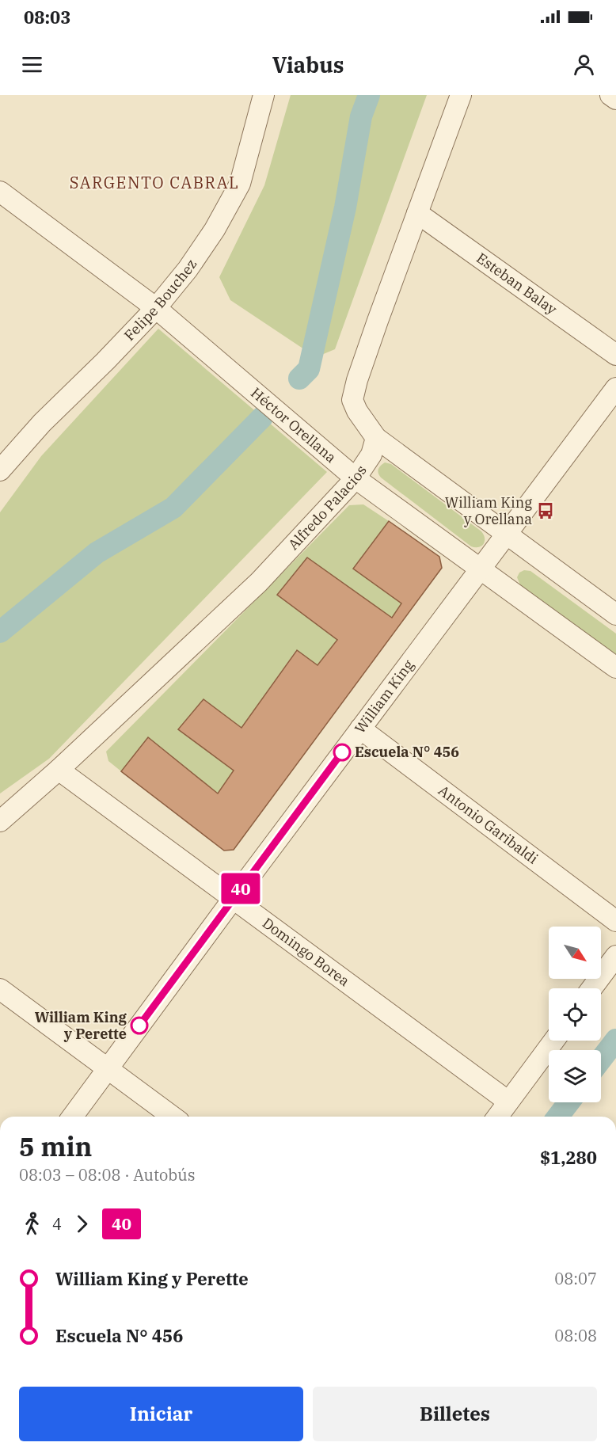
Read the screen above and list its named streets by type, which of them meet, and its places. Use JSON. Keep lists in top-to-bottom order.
{
  "streets": {
    "street": [
      "Esteban Balay",
      "Felipe Bouchez",
      "Héctor Orellana",
      "Alfredo Palacios",
      "William King",
      "Antonio Garibaldi",
      "Domingo Borea"
    ]
  },
  "crossings": [
    ["Felipe Bouchez", "Héctor Orellana"],
    ["Héctor Orellana", "Alfredo Palacios"],
    ["Héctor Orellana", "William King"],
    ["Alfredo Palacios", "Domingo Borea"],
    ["William King", "Antonio Garibaldi"],
    ["William King", "Domingo Borea"]
  ],
  "districts": ["SARGENTO CABRAL"],
  "places": {
    "bus stop": ["William King y Orellana"],
    "other": ["Escuela N° 456", "William King y Perette"]
  },
  "lines": ["bus line 40"],
  "north": "bottom right",
  "page": {
    "status": "08:03",
    "header": "Viabus",
    "on_map": "40",
    "heading": ["5 min", "08:03 – 08:08 · Autobús", "$1,280"],
    "legs": ["4", "40"],
    "list": [
      {
        "name": "William King y Perette",
        "value": "08:07"
      },
      {
        "name": "Escuela N° 456",
        "value": "08:08"
      }
    ],
    "buttons": ["Iniciar", "Billetes"]
  }
}
